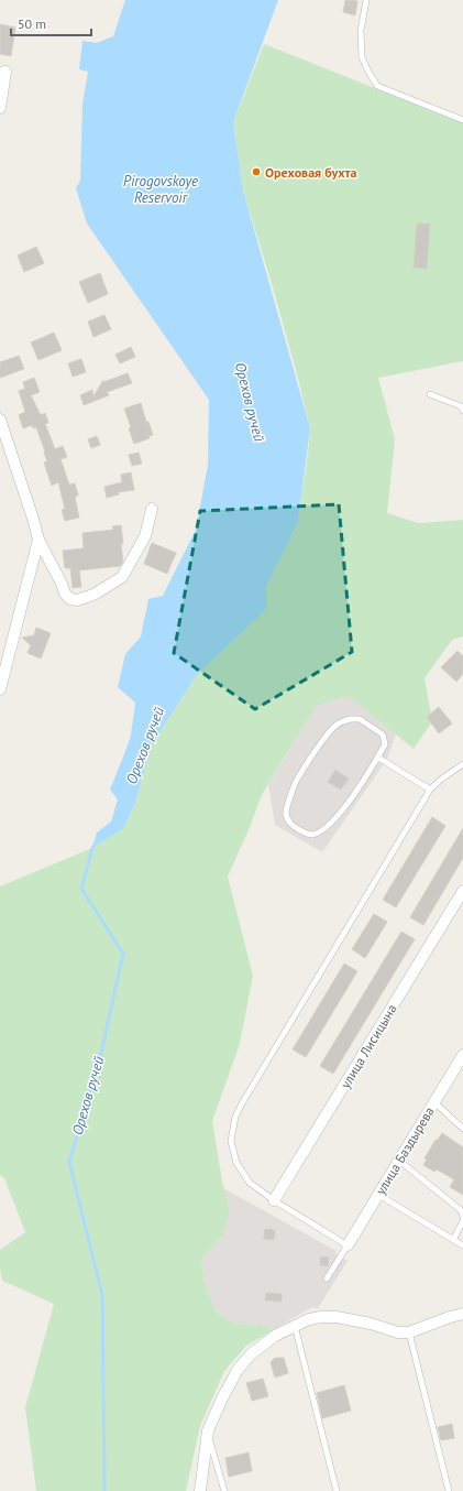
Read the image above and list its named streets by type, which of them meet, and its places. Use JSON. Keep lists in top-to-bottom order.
{
  "streets": {
    "street": ["улица Лисицына", "улица Баздырева"]
  },
  "water": ["Pirogovskoye Reservoir", "Орехов ручей"],
  "places": ["Ореховая бухта"],
  "scale_bar": "50 m"
}
